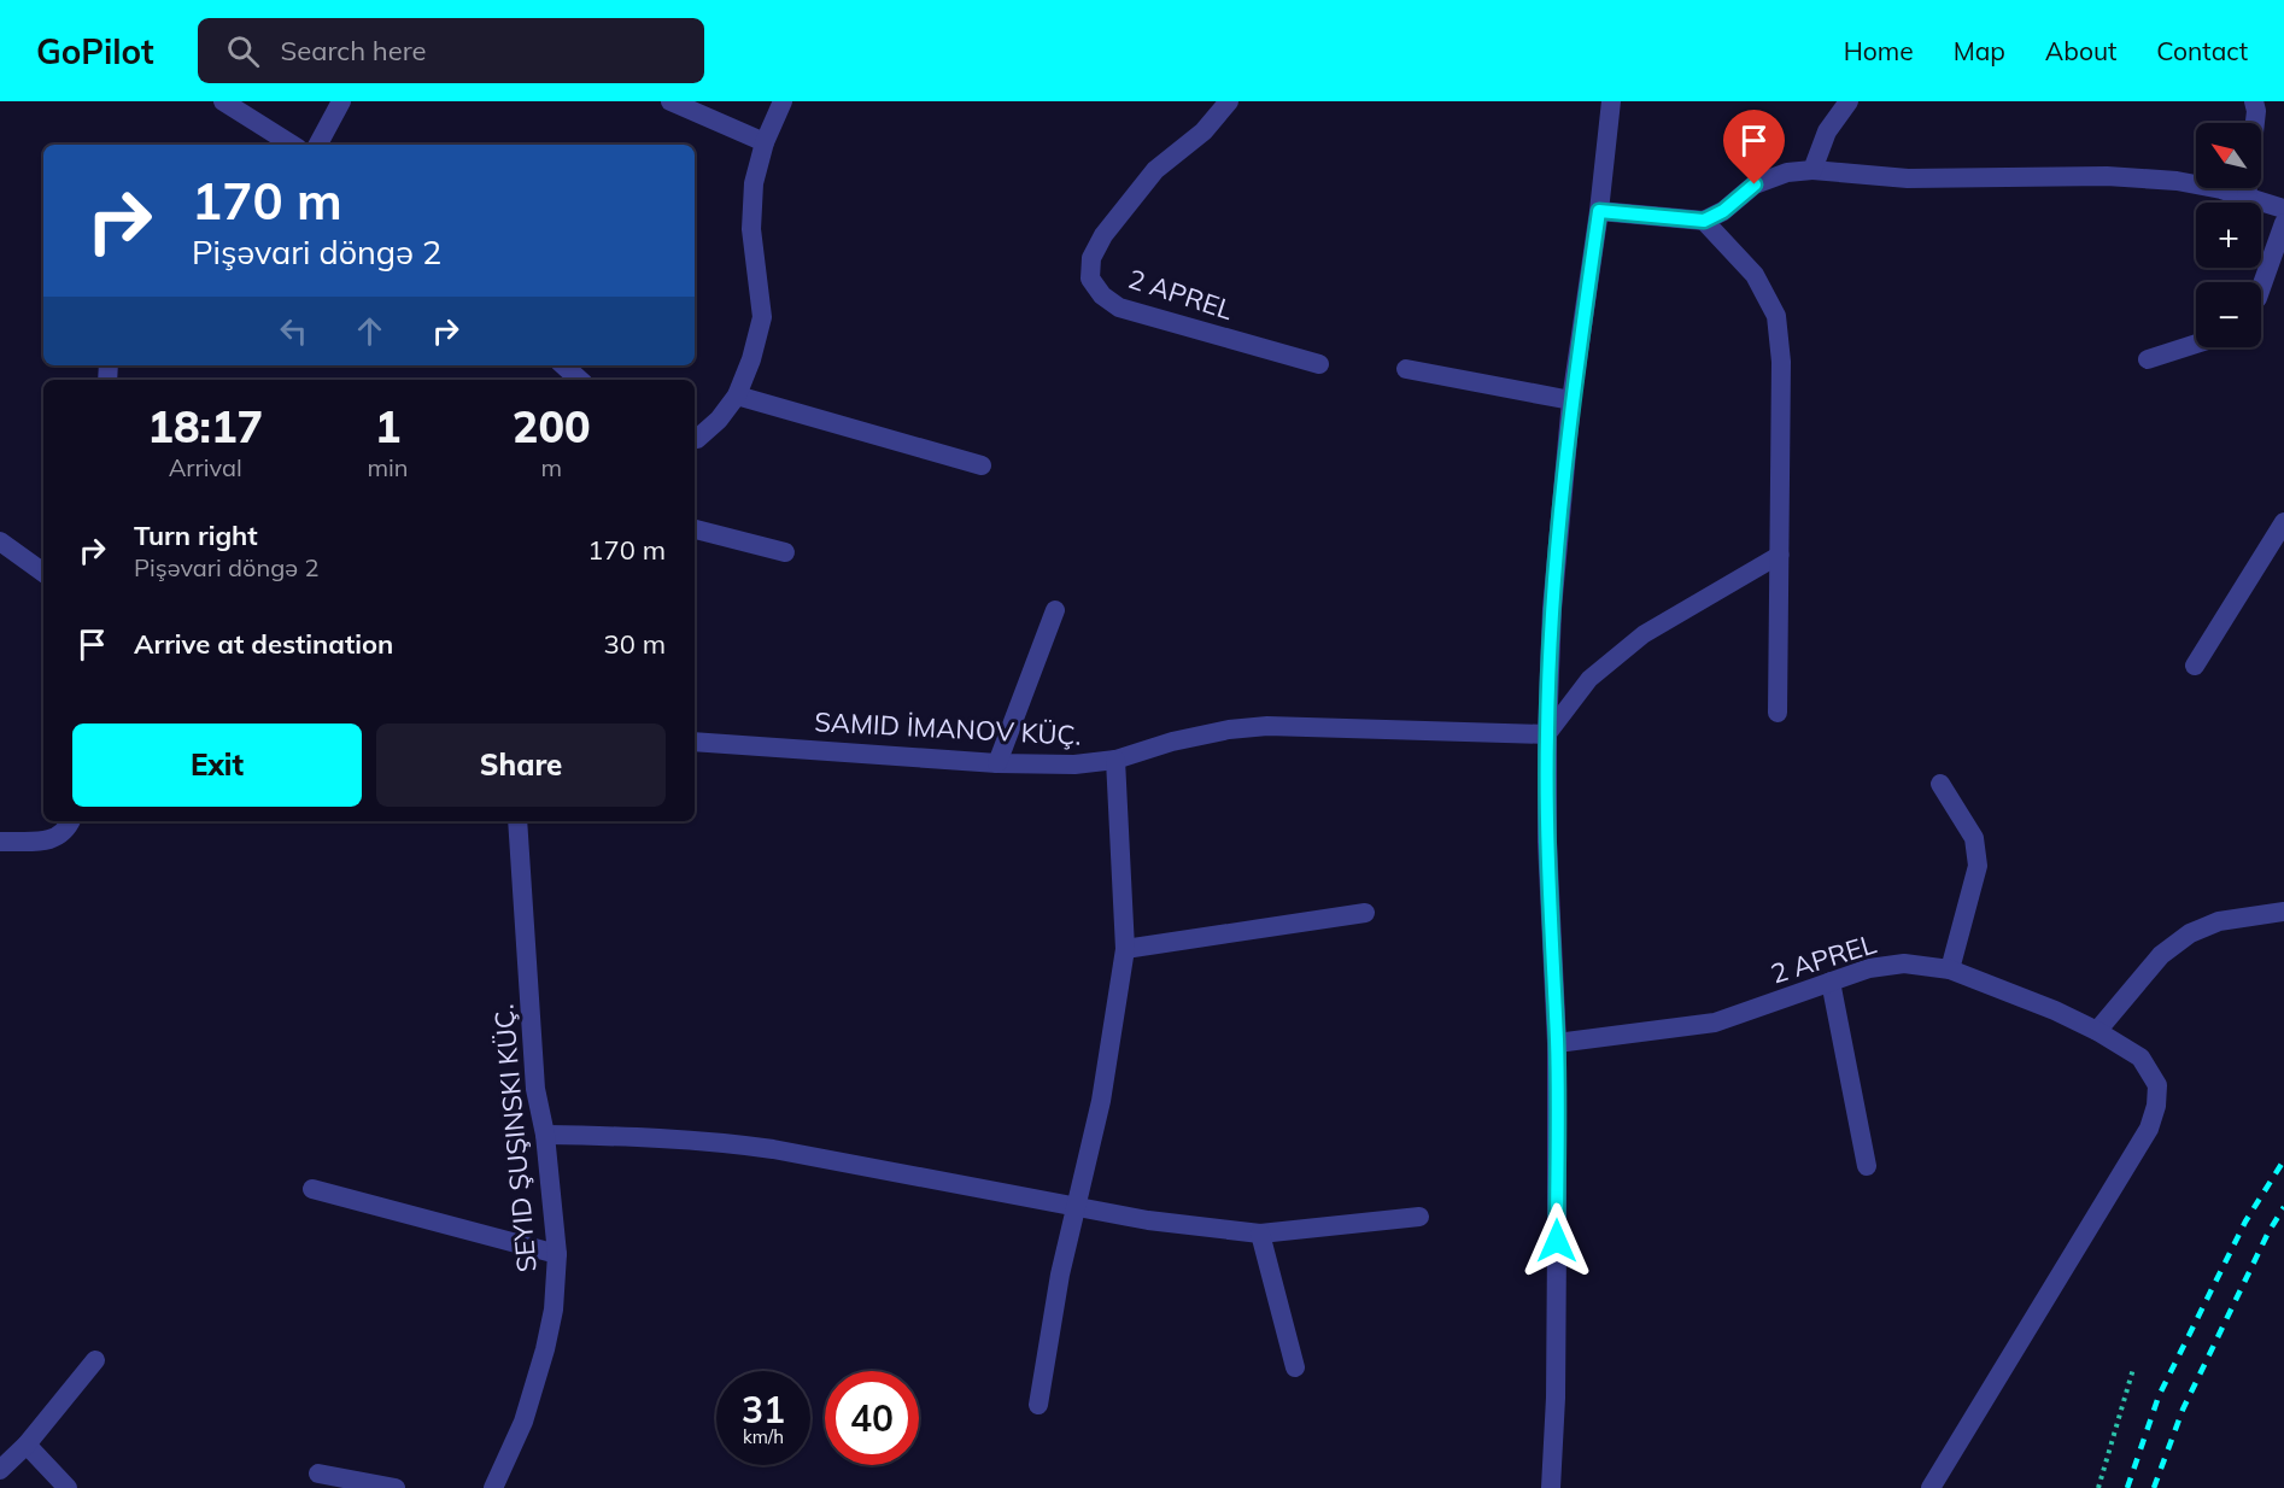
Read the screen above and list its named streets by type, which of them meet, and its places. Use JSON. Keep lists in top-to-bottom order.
{
  "streets": {
    "street": ["2 APREL", "SAMID İMANOV KÜÇ.", "SEYID ŞUŞINSKI KÜÇ."]
  },
  "north": "top left",
  "page": {
    "header": "GoPilot",
    "search": "Search here",
    "nav": [
      "Home",
      "Map",
      "About",
      "Contact"
    ],
    "map_buttons": ["+", "−"],
    "turn": ["170 m", "Pişəvari döngə 2"],
    "eta": [
      "18:17",
      "Arrival",
      "1",
      "min",
      "200",
      "m"
    ],
    "list": [
      {
        "name": "Turn right",
        "note": "Pişəvari döngə 2",
        "value": "170 m"
      },
      {
        "name": "Arrive at destination",
        "value": "30 m"
      }
    ],
    "buttons": ["Exit", "Share"],
    "speed": "31 km/h",
    "limit": "40"
  }
}
